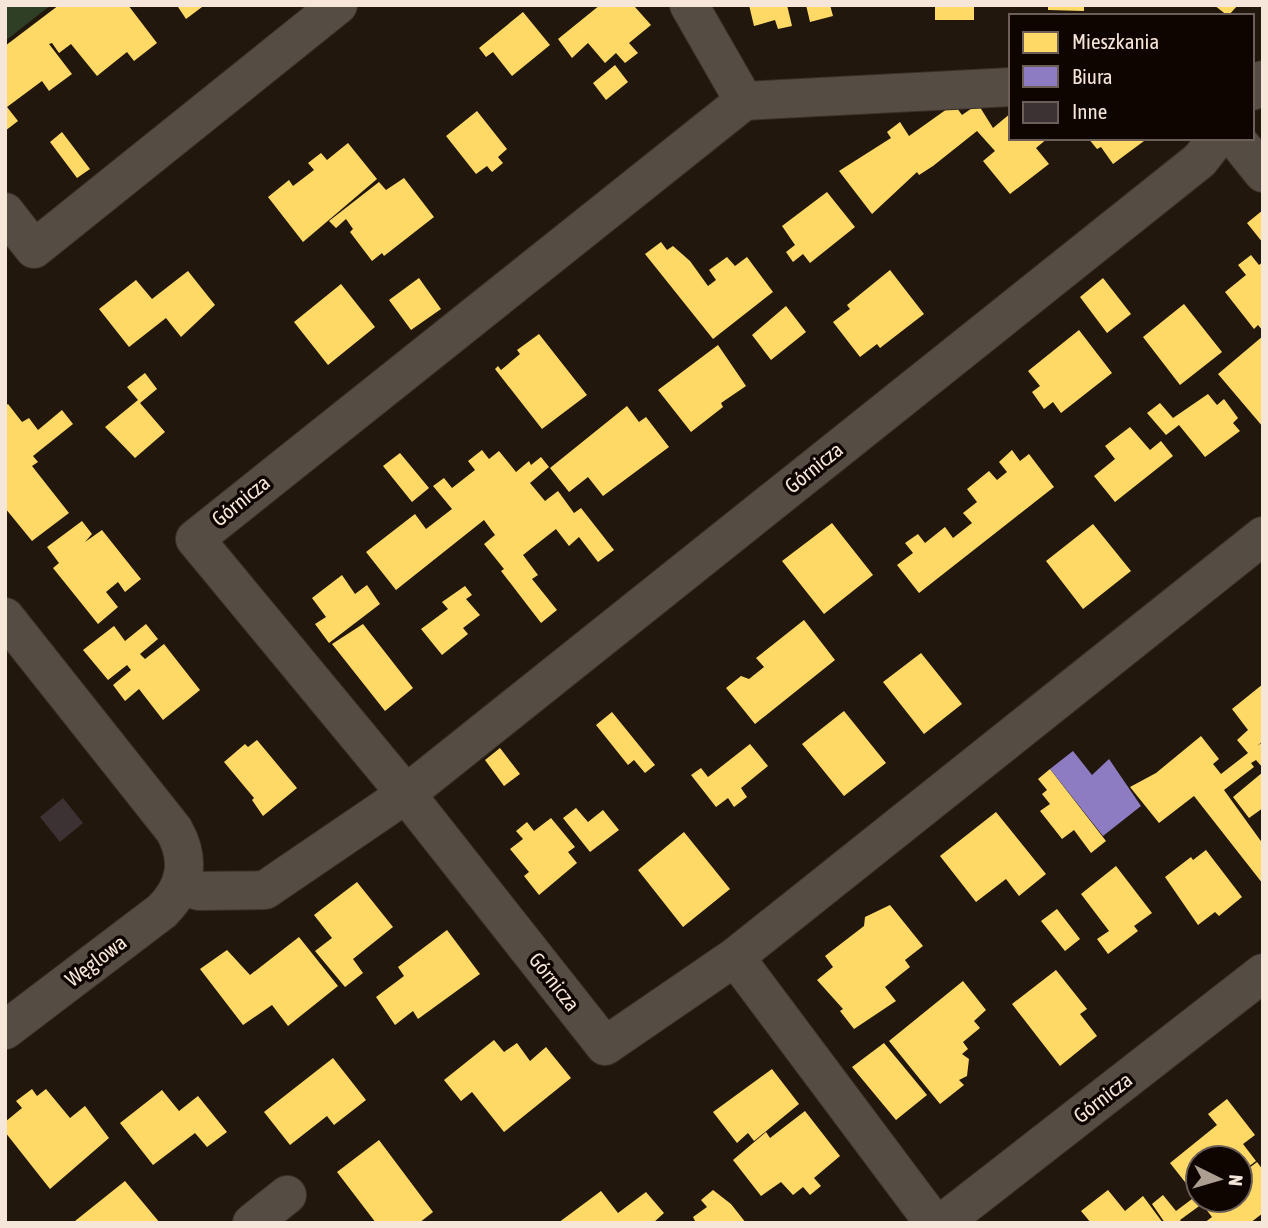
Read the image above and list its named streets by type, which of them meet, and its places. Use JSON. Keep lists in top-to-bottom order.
{
  "streets": {
    "street": ["Górnicza", "Węglowa"]
  },
  "crossings": [
    ["Górnicza", "Węglowa"]
  ],
  "legend": ["Mieszkania", "Biura", "Inne"],
  "north": "right"
}
